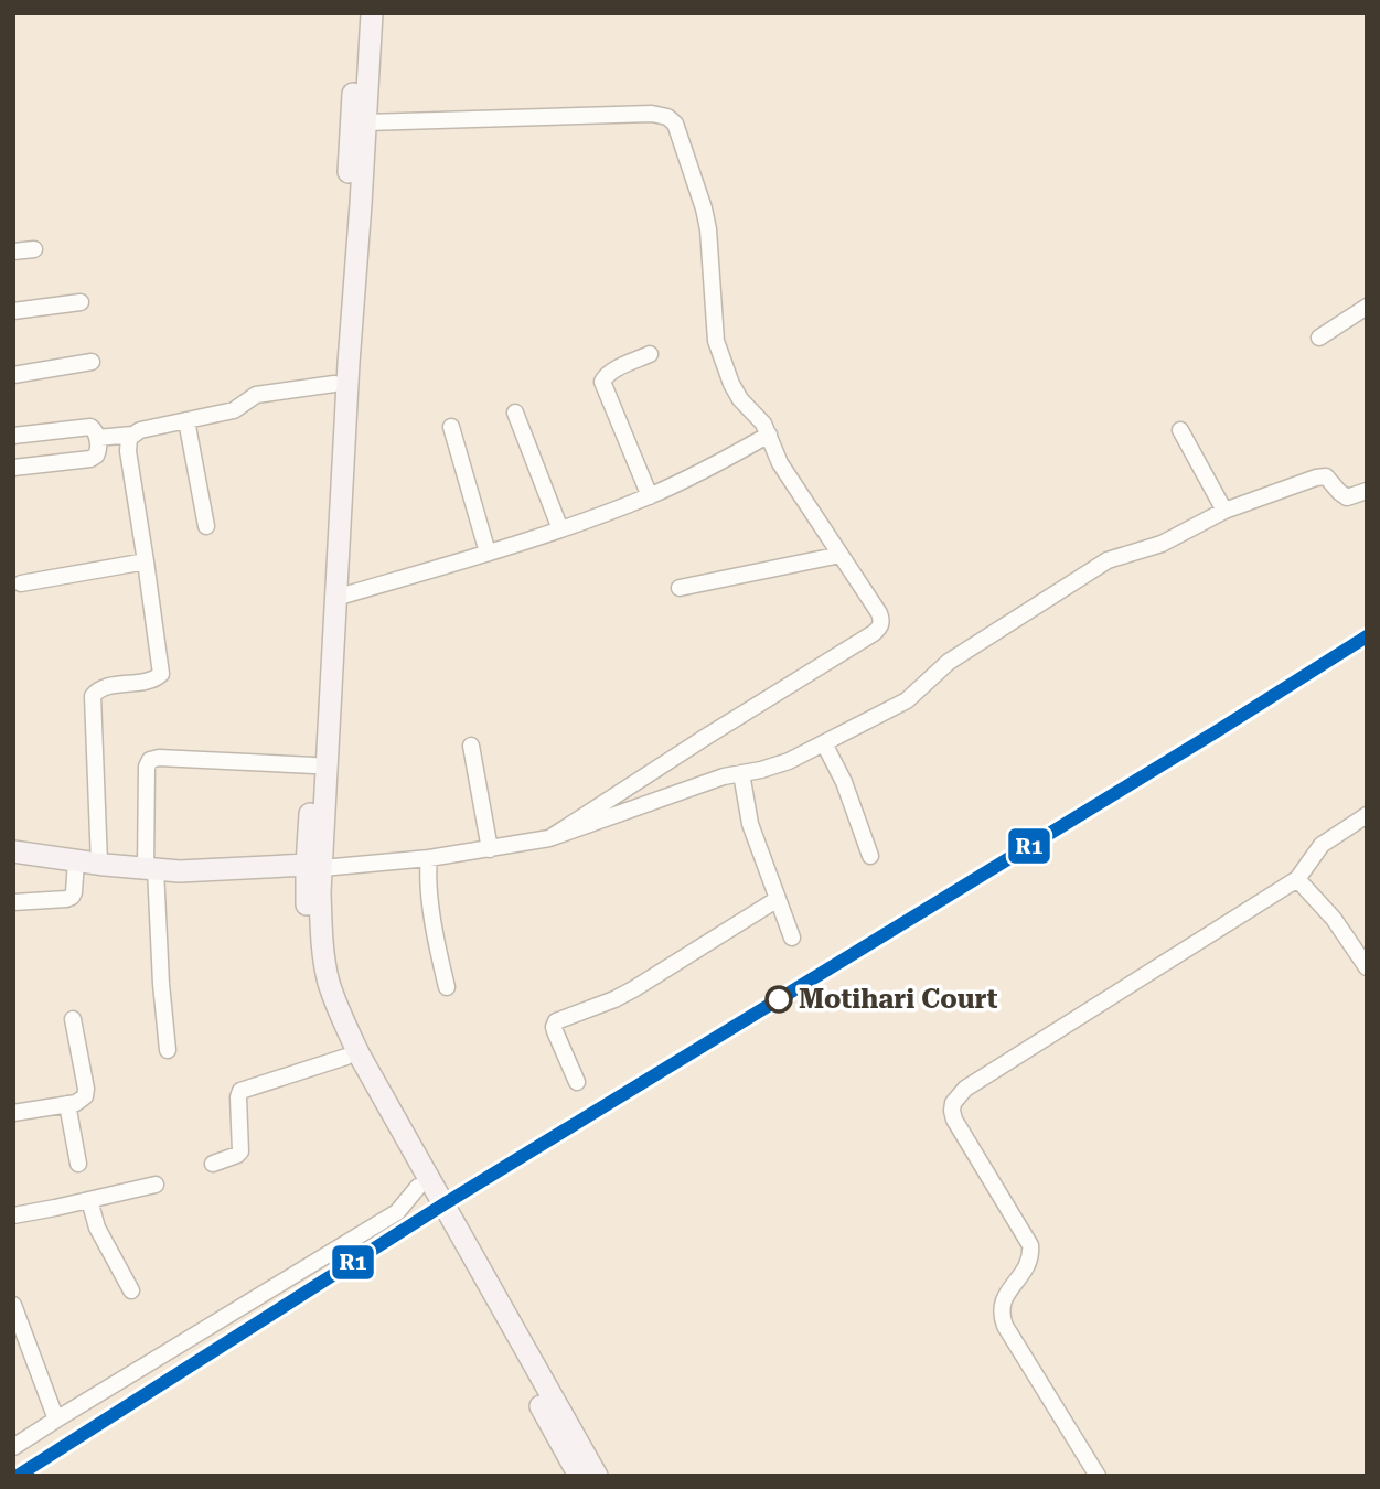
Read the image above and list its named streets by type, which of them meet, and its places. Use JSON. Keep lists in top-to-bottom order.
{
  "places": ["Motihari Court"],
  "lines": ["transit line R1"]
}
